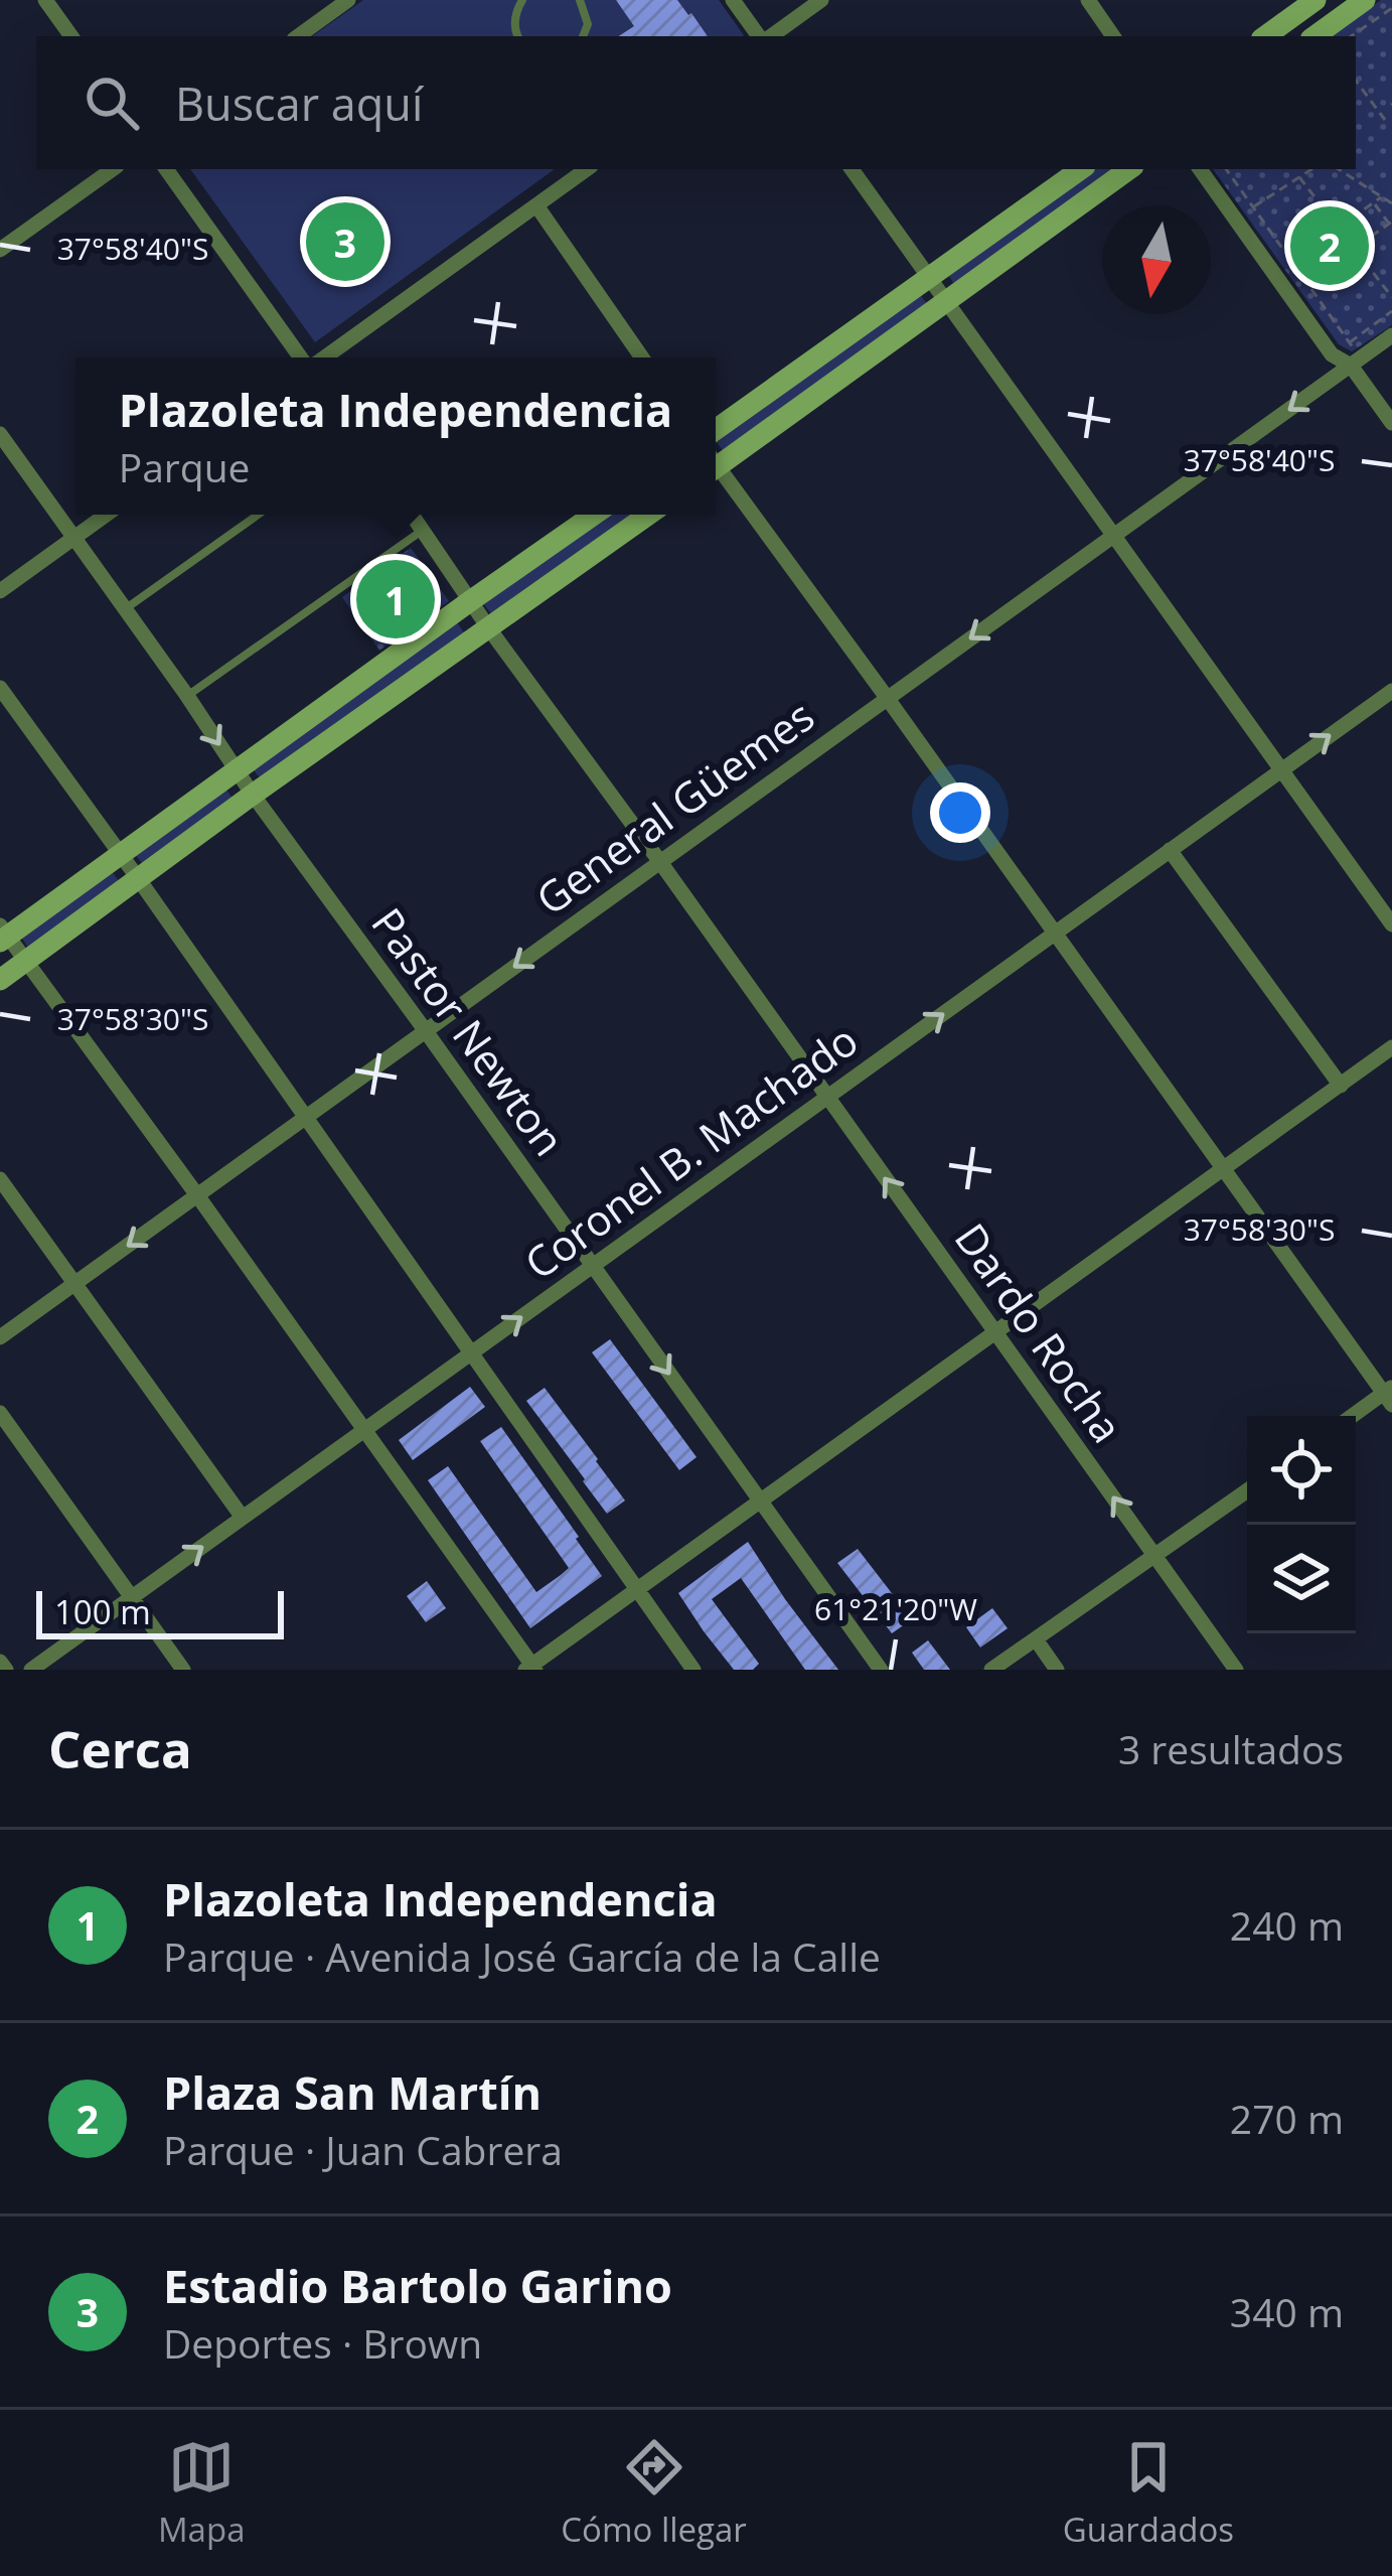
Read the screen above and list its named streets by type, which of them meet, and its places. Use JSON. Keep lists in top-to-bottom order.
{
  "streets": {
    "street": [
      "General Güemes",
      "Pastor Newton",
      "Coronel B. Machado",
      "Dardo Rocha"
    ]
  },
  "crossings": [
    ["General Güemes", "Pastor Newton"],
    ["General Güemes", "Dardo Rocha"],
    ["Pastor Newton", "Coronel B. Machado"],
    ["Coronel B. Machado", "Dardo Rocha"]
  ],
  "one_way": ["General Güemes", "Coronel B. Machado", "Dardo Rocha"],
  "scale_bar": "100 m",
  "north": "bottom",
  "page": {
    "search": "Buscar aquí",
    "pins": ["3", "2", "1"],
    "popup": ["Plazoleta Independencia", "Parque"],
    "scale": "100 m",
    "heading": ["Cerca", "3 resultados"],
    "list": [
      {
        "mark": "1",
        "name": "Plazoleta Independencia",
        "note": "Parque · Avenida José García de la Calle",
        "value": "240 m"
      },
      {
        "mark": "2",
        "name": "Plaza San Martín",
        "note": "Parque · Juan Cabrera",
        "value": "270 m"
      },
      {
        "mark": "3",
        "name": "Estadio Bartolo Garino",
        "note": "Deportes · Brown",
        "value": "340 m"
      }
    ],
    "nav": ["Mapa", "Cómo llegar", "Guardados"]
  },
  "coordinates": ["37°58'40\"S", "37°58'30\"S", "61°21'20\"W"]
}
